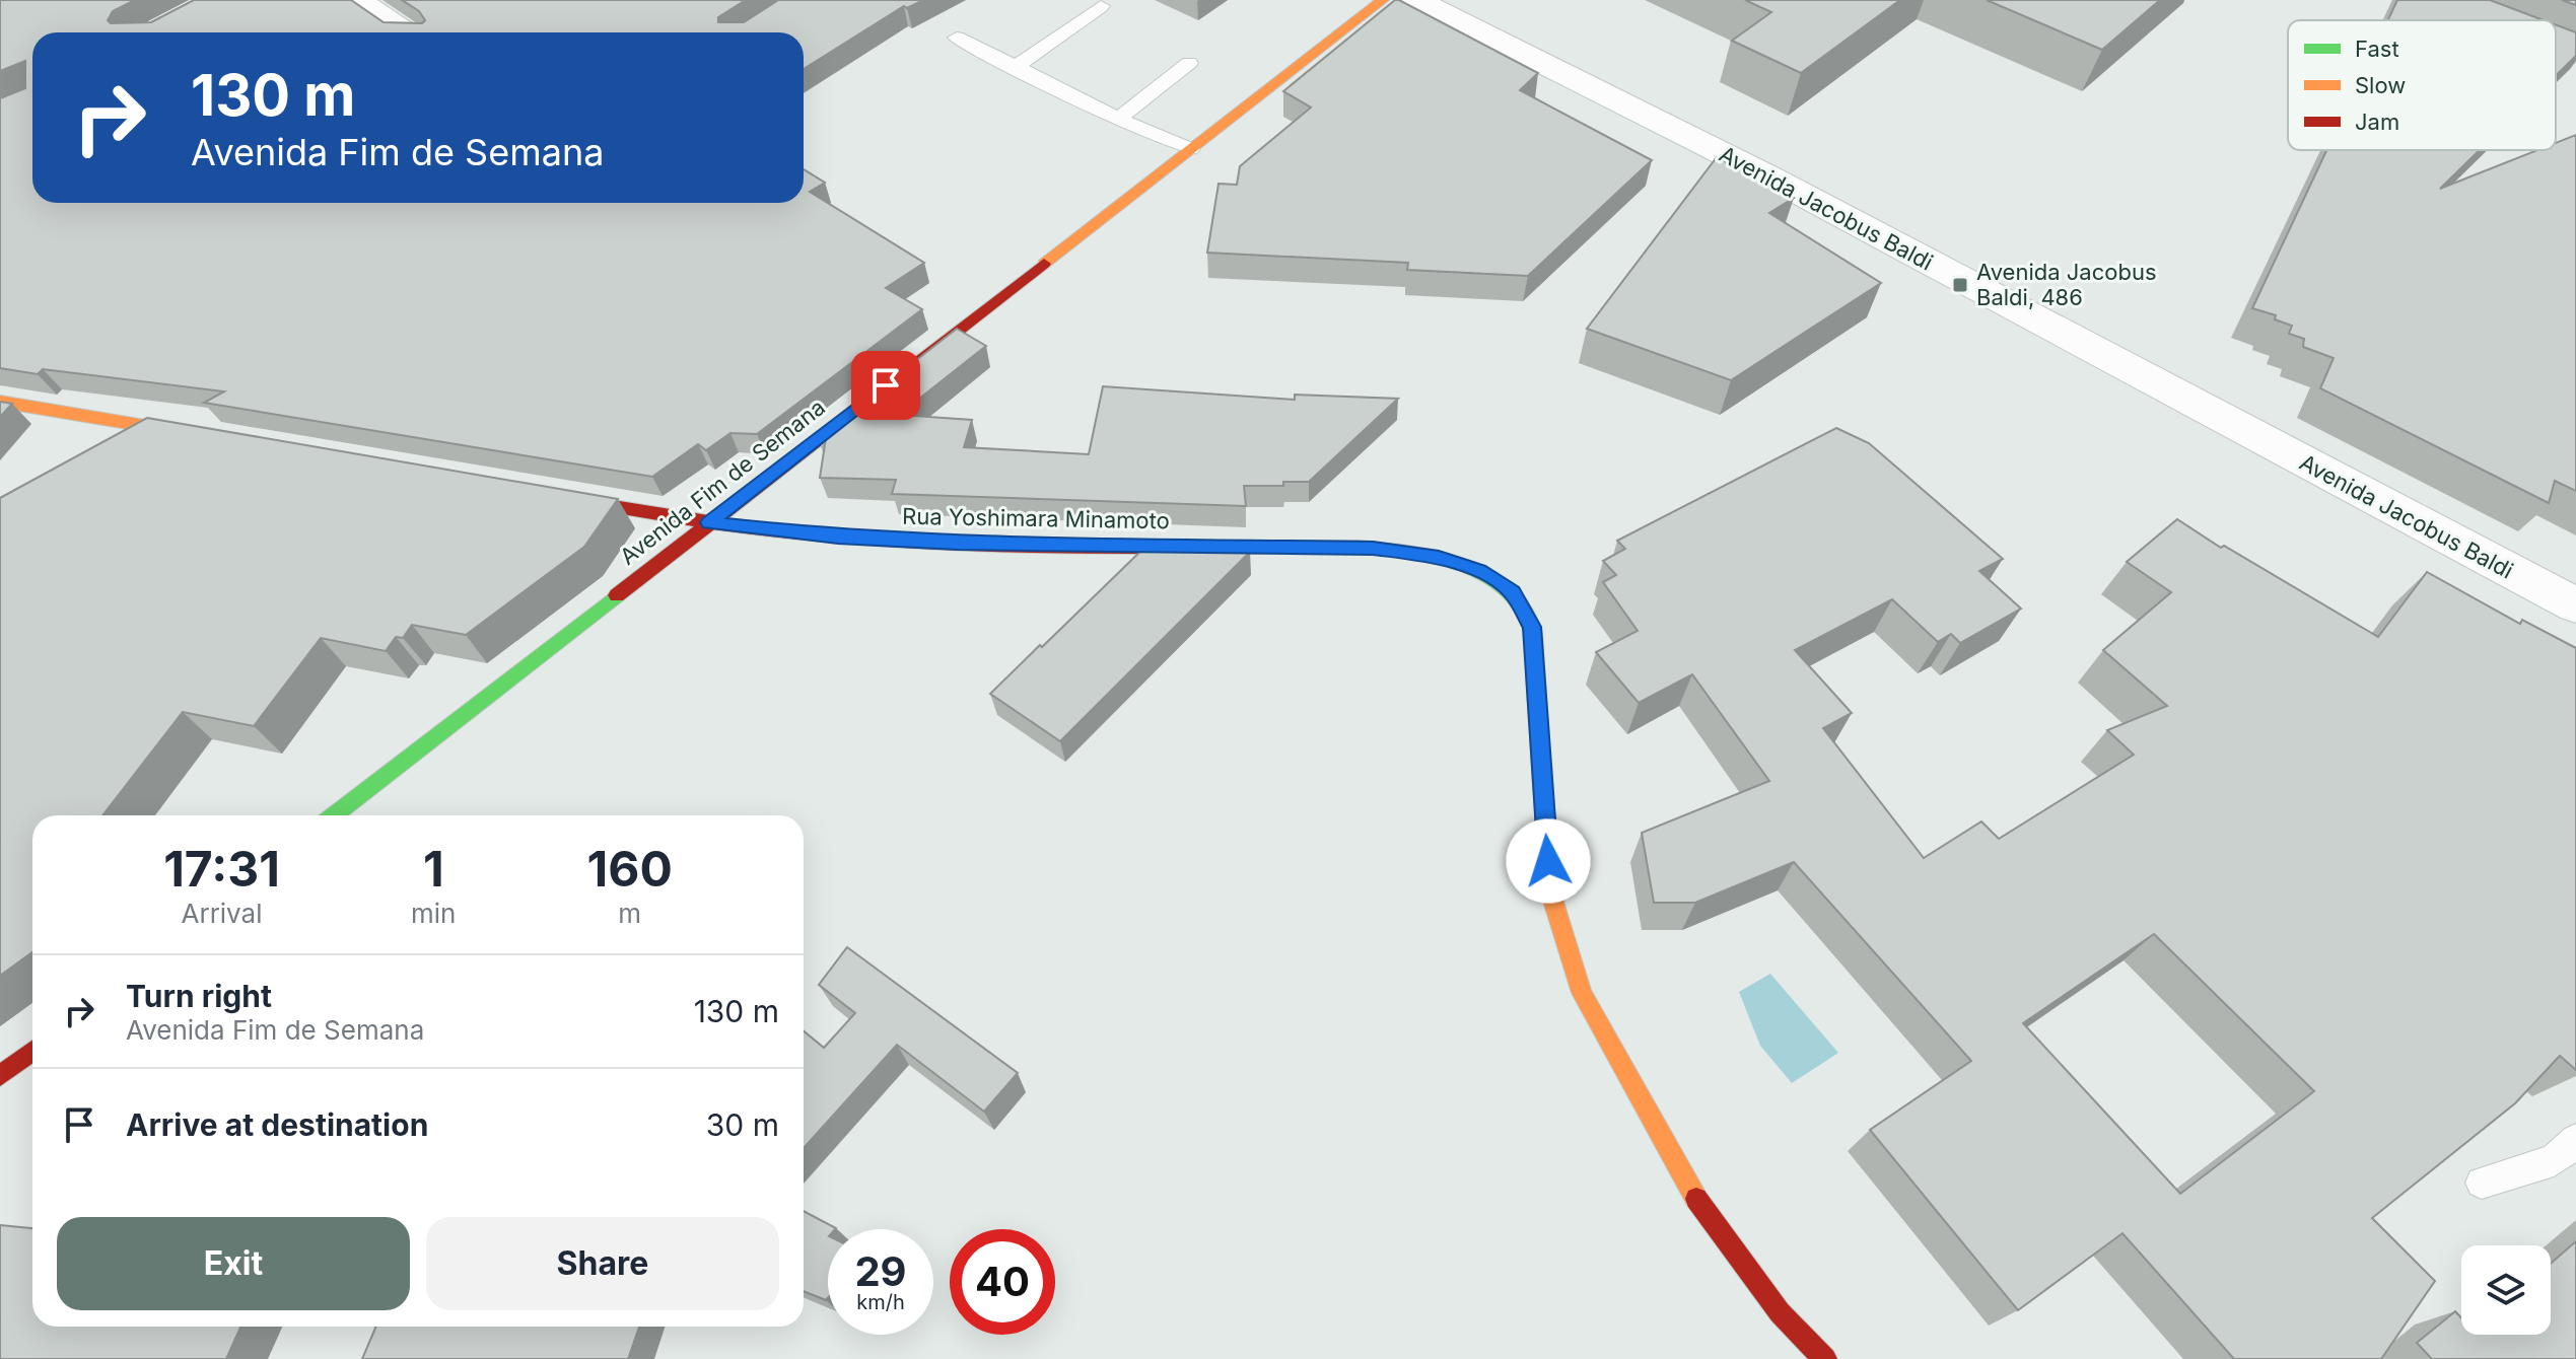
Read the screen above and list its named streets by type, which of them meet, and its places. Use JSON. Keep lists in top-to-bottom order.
{
  "streets": {
    "street": ["Avenida Jacobus Baldi", "Avenida Fim de Semana", "Rua Yoshimara Minamoto"]
  },
  "crossings": [
    ["Avenida Fim de Semana", "Rua Yoshimara Minamoto"]
  ],
  "places": {
    "transit": ["Avenida Jacobus Baldi, 486"]
  },
  "legend": ["Fast", "Slow", "Jam"],
  "page": {
    "turn": ["130 m", "Avenida Fim de Semana"],
    "eta": [
      "17:31",
      "Arrival",
      "1",
      "min",
      "160",
      "m"
    ],
    "list": [
      {
        "name": "Turn right",
        "note": "Avenida Fim de Semana",
        "value": "130 m"
      },
      {
        "name": "Arrive at destination",
        "value": "30 m"
      }
    ],
    "buttons": ["Exit", "Share"],
    "speed": "29 km/h",
    "limit": "40"
  }
}
